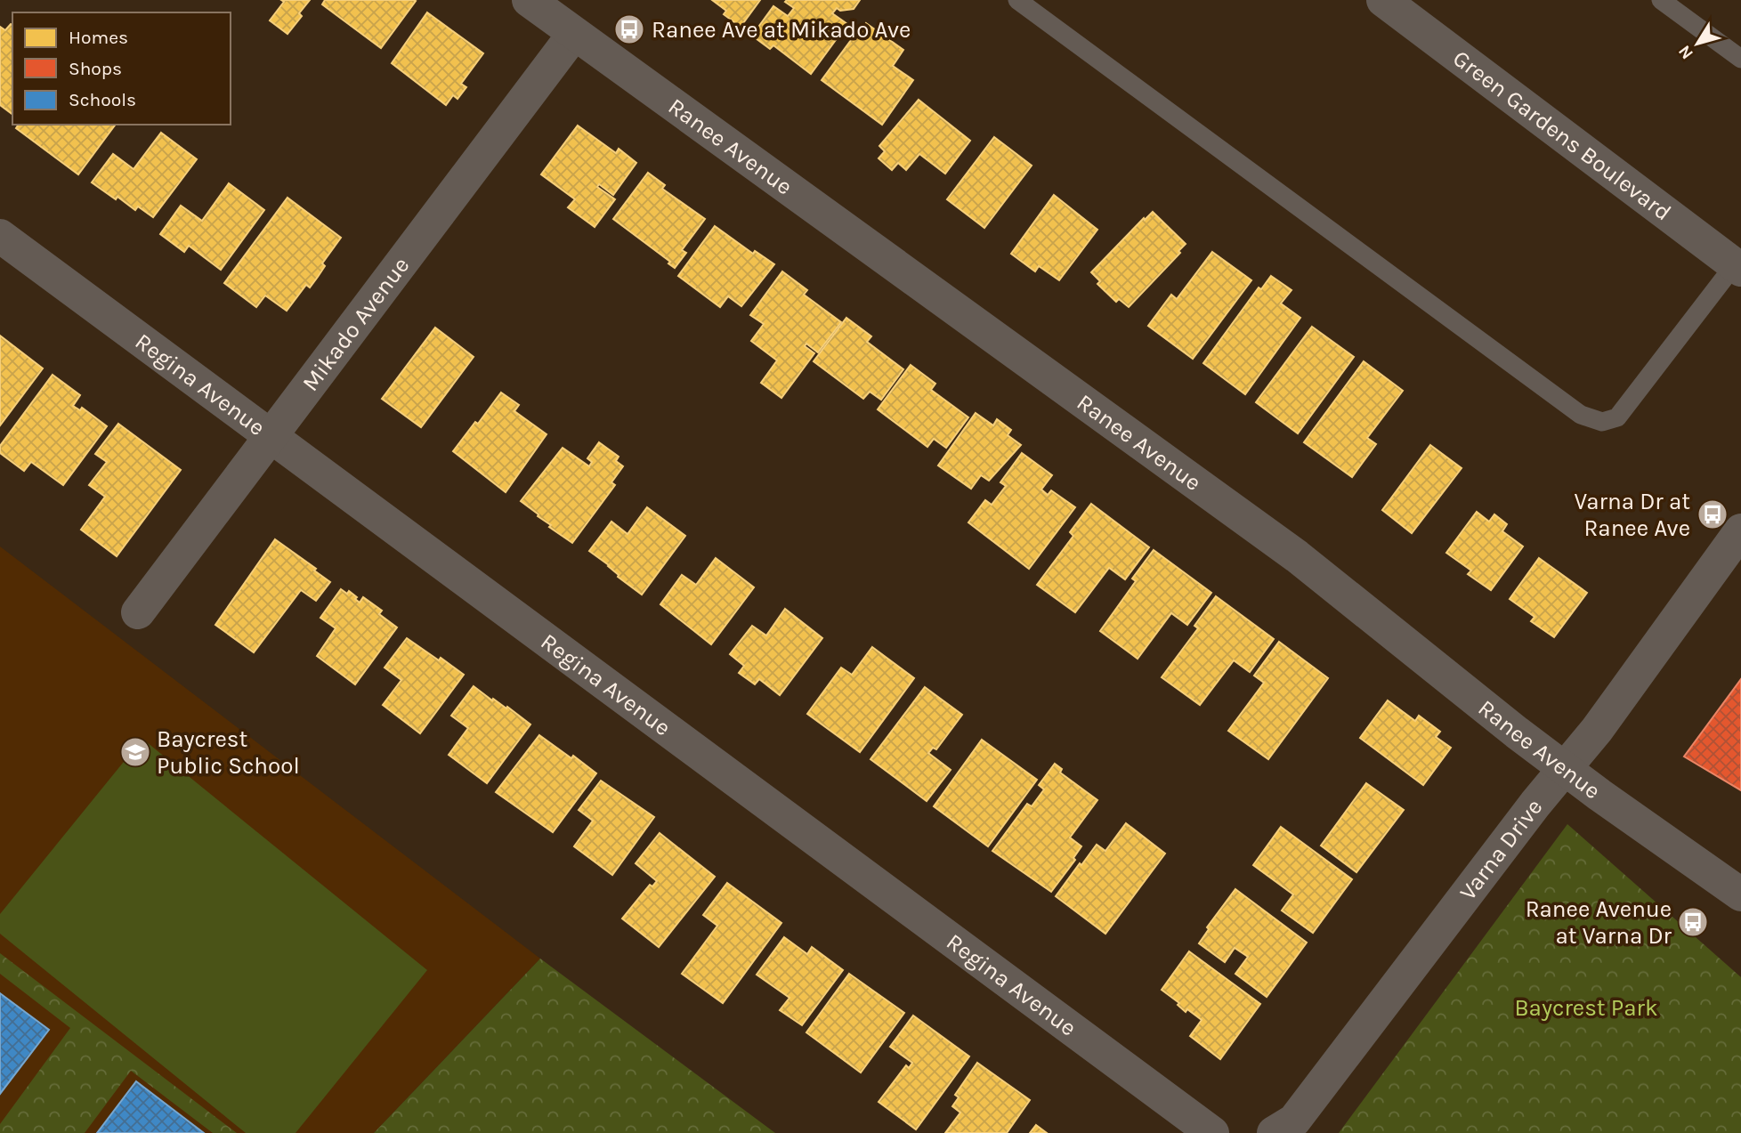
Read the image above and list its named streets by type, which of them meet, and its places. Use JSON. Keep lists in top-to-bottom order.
{
  "streets": {
    "street": [
      "Green Gardens Boulevard",
      "Ranee Avenue",
      "Mikado Avenue",
      "Regina Avenue",
      "Varna Drive"
    ]
  },
  "crossings": [
    ["Ranee Avenue", "Mikado Avenue"],
    ["Ranee Avenue", "Varna Drive"],
    ["Mikado Avenue", "Regina Avenue"]
  ],
  "parks": ["Baycrest Park"],
  "places": {
    "bus stop": ["Ranee Ave at Mikado Ave", "Varna Dr at Ranee Ave", "Ranee Avenue at Varna Dr"],
    "school or university": ["Baycrest Public School"]
  },
  "legend": ["Homes", "Shops", "Schools"],
  "north": "bottom left"
}
